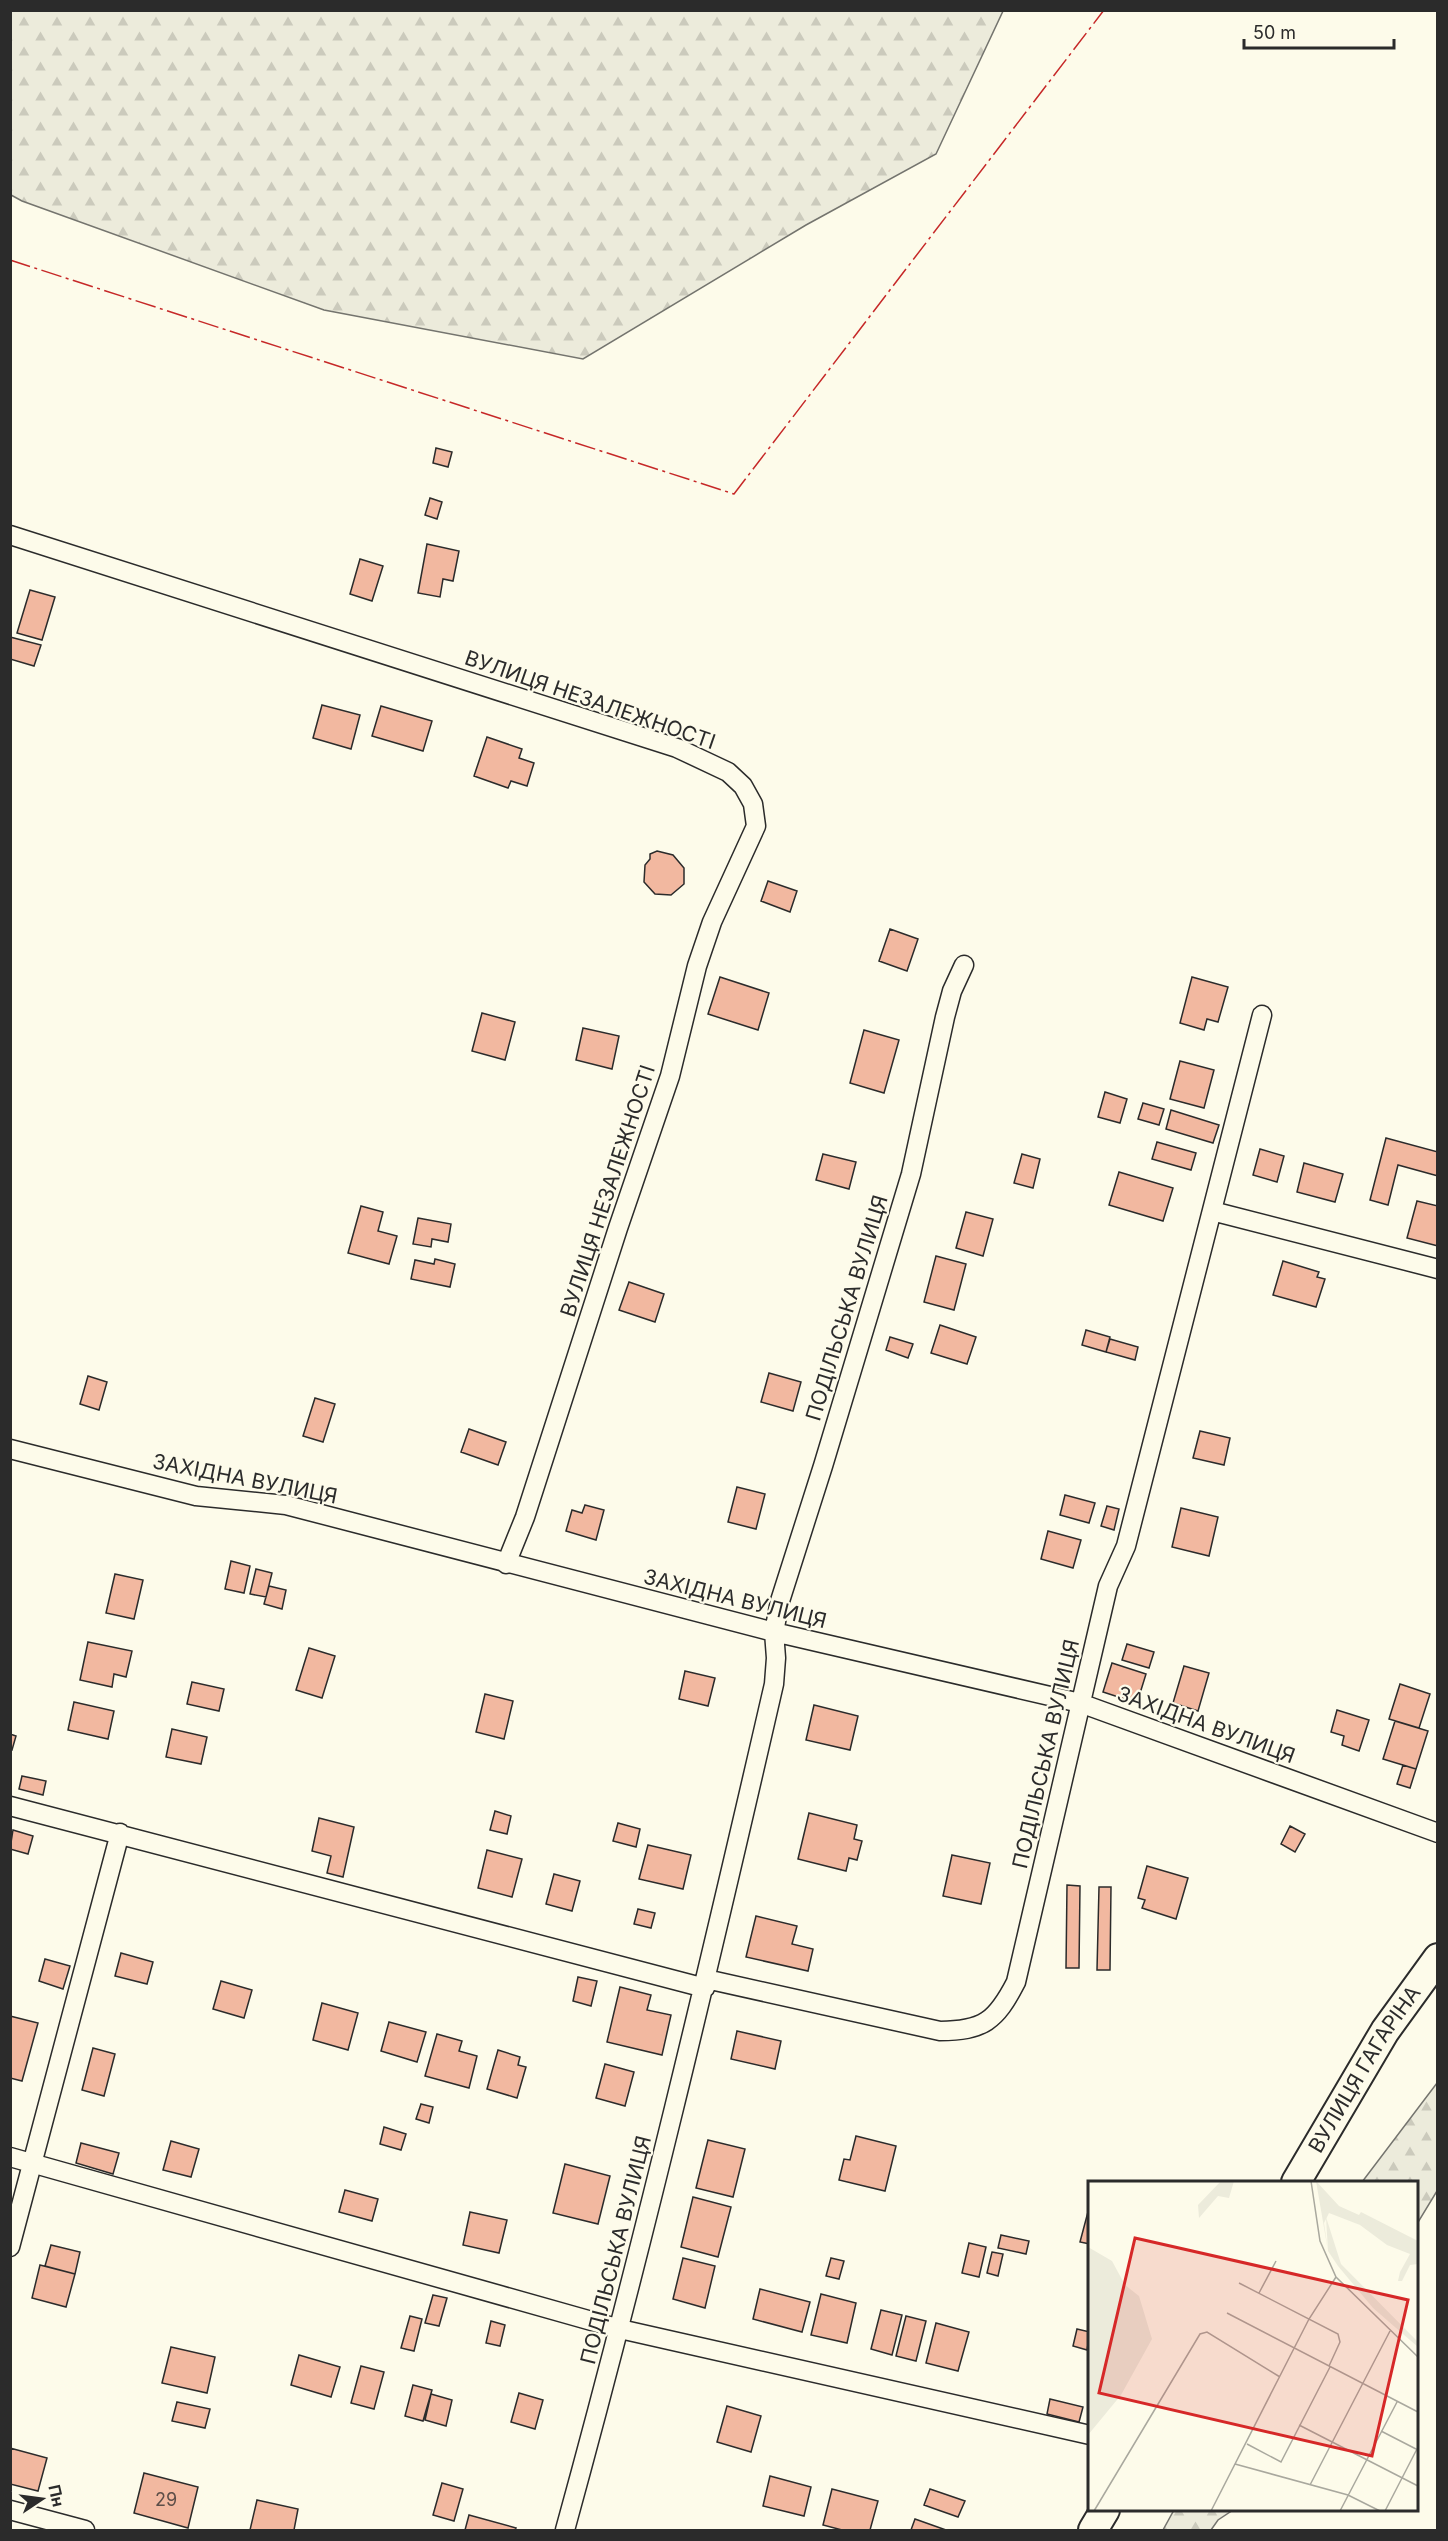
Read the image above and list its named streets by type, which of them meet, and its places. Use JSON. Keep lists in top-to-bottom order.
{
  "streets": {
    "main road": ["ВУЛИЦЯ ГАГАРІНА"],
    "street": ["ВУЛИЦЯ НЕЗАЛЕЖНОСТІ", "ПОДІЛЬСЬКА ВУЛИЦЯ", "ЗАХІДНА ВУЛИЦЯ"]
  },
  "crossings": [
    ["ВУЛИЦЯ НЕЗАЛЕЖНОСТІ", "ЗАХІДНА ВУЛИЦЯ"],
    ["ПОДІЛЬСЬКА ВУЛИЦЯ", "ЗАХІДНА ВУЛИЦЯ"]
  ],
  "house_numbers": ["29"],
  "scale_bar": "50 m",
  "north": "right"
}
